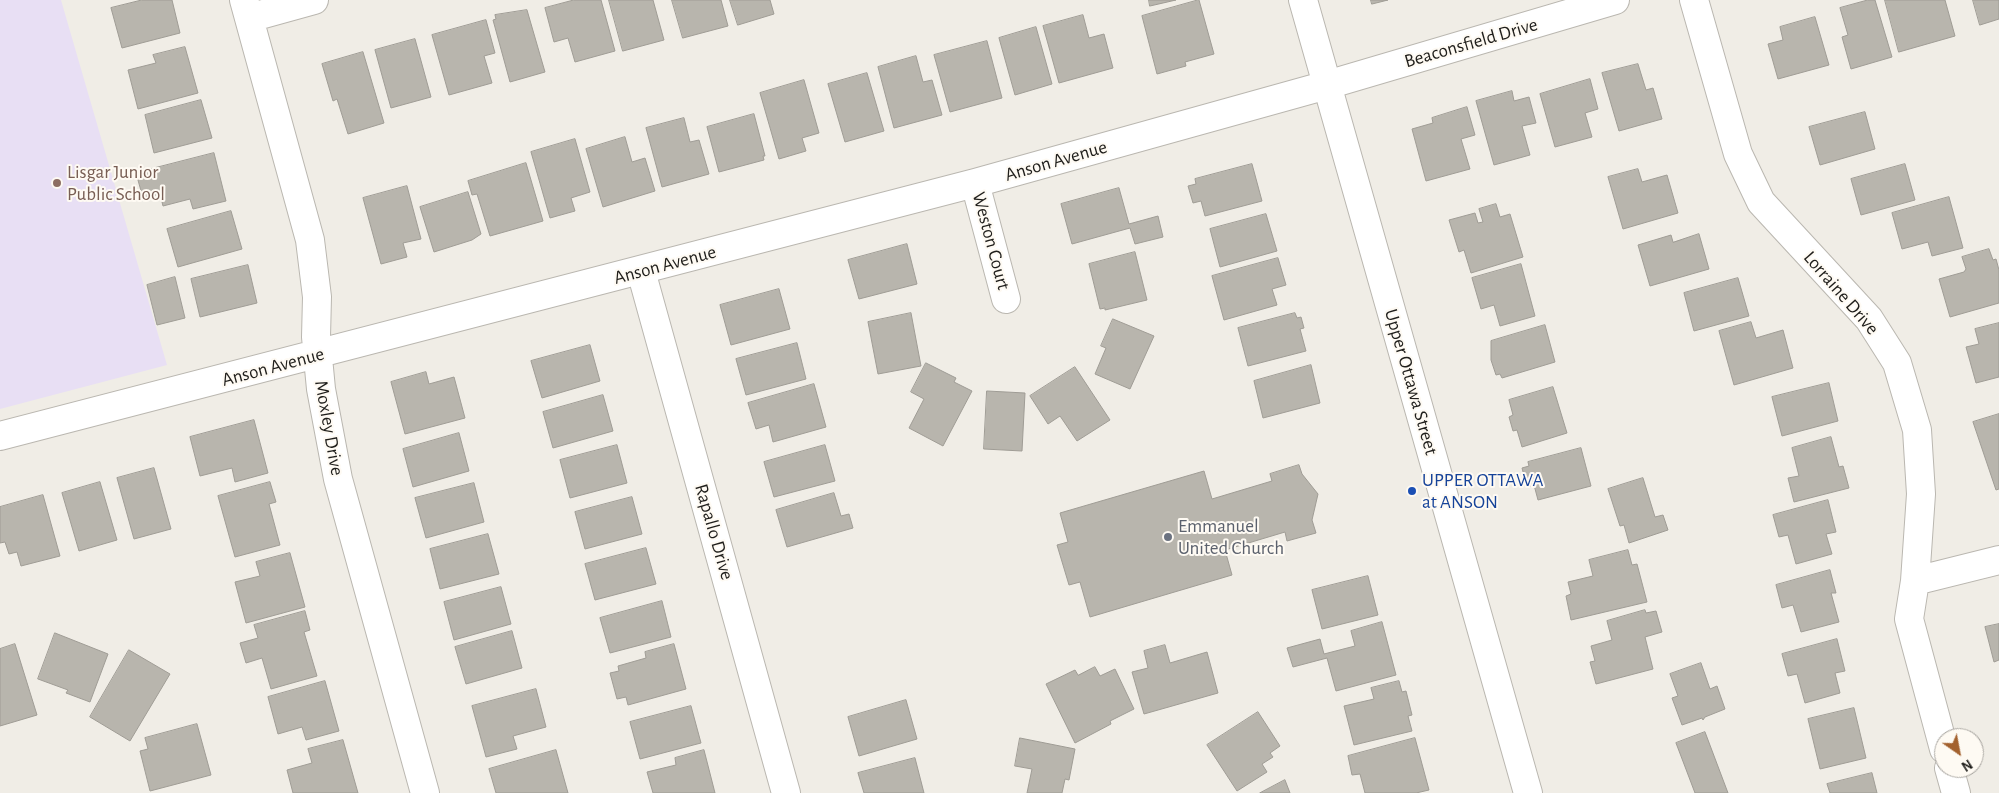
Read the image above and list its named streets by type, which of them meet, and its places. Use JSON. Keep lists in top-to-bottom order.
{
  "streets": {
    "street": [
      "Beaconsfield Drive",
      "Anson Avenue",
      "Weston Court",
      "Lorraine Drive",
      "Upper Ottawa Street",
      "Moxley Drive",
      "Rapallo Drive"
    ]
  },
  "crossings": [
    ["Beaconsfield Drive", "Anson Avenue"],
    ["Beaconsfield Drive", "Upper Ottawa Street"],
    ["Anson Avenue", "Weston Court"],
    ["Anson Avenue", "Upper Ottawa Street"],
    ["Anson Avenue", "Moxley Drive"],
    ["Anson Avenue", "Rapallo Drive"]
  ],
  "places": ["Lisgar Junior Public School", "UPPER OTTAWA at ANSON", "Emmanuel United Church"],
  "north": "bottom right"
}
